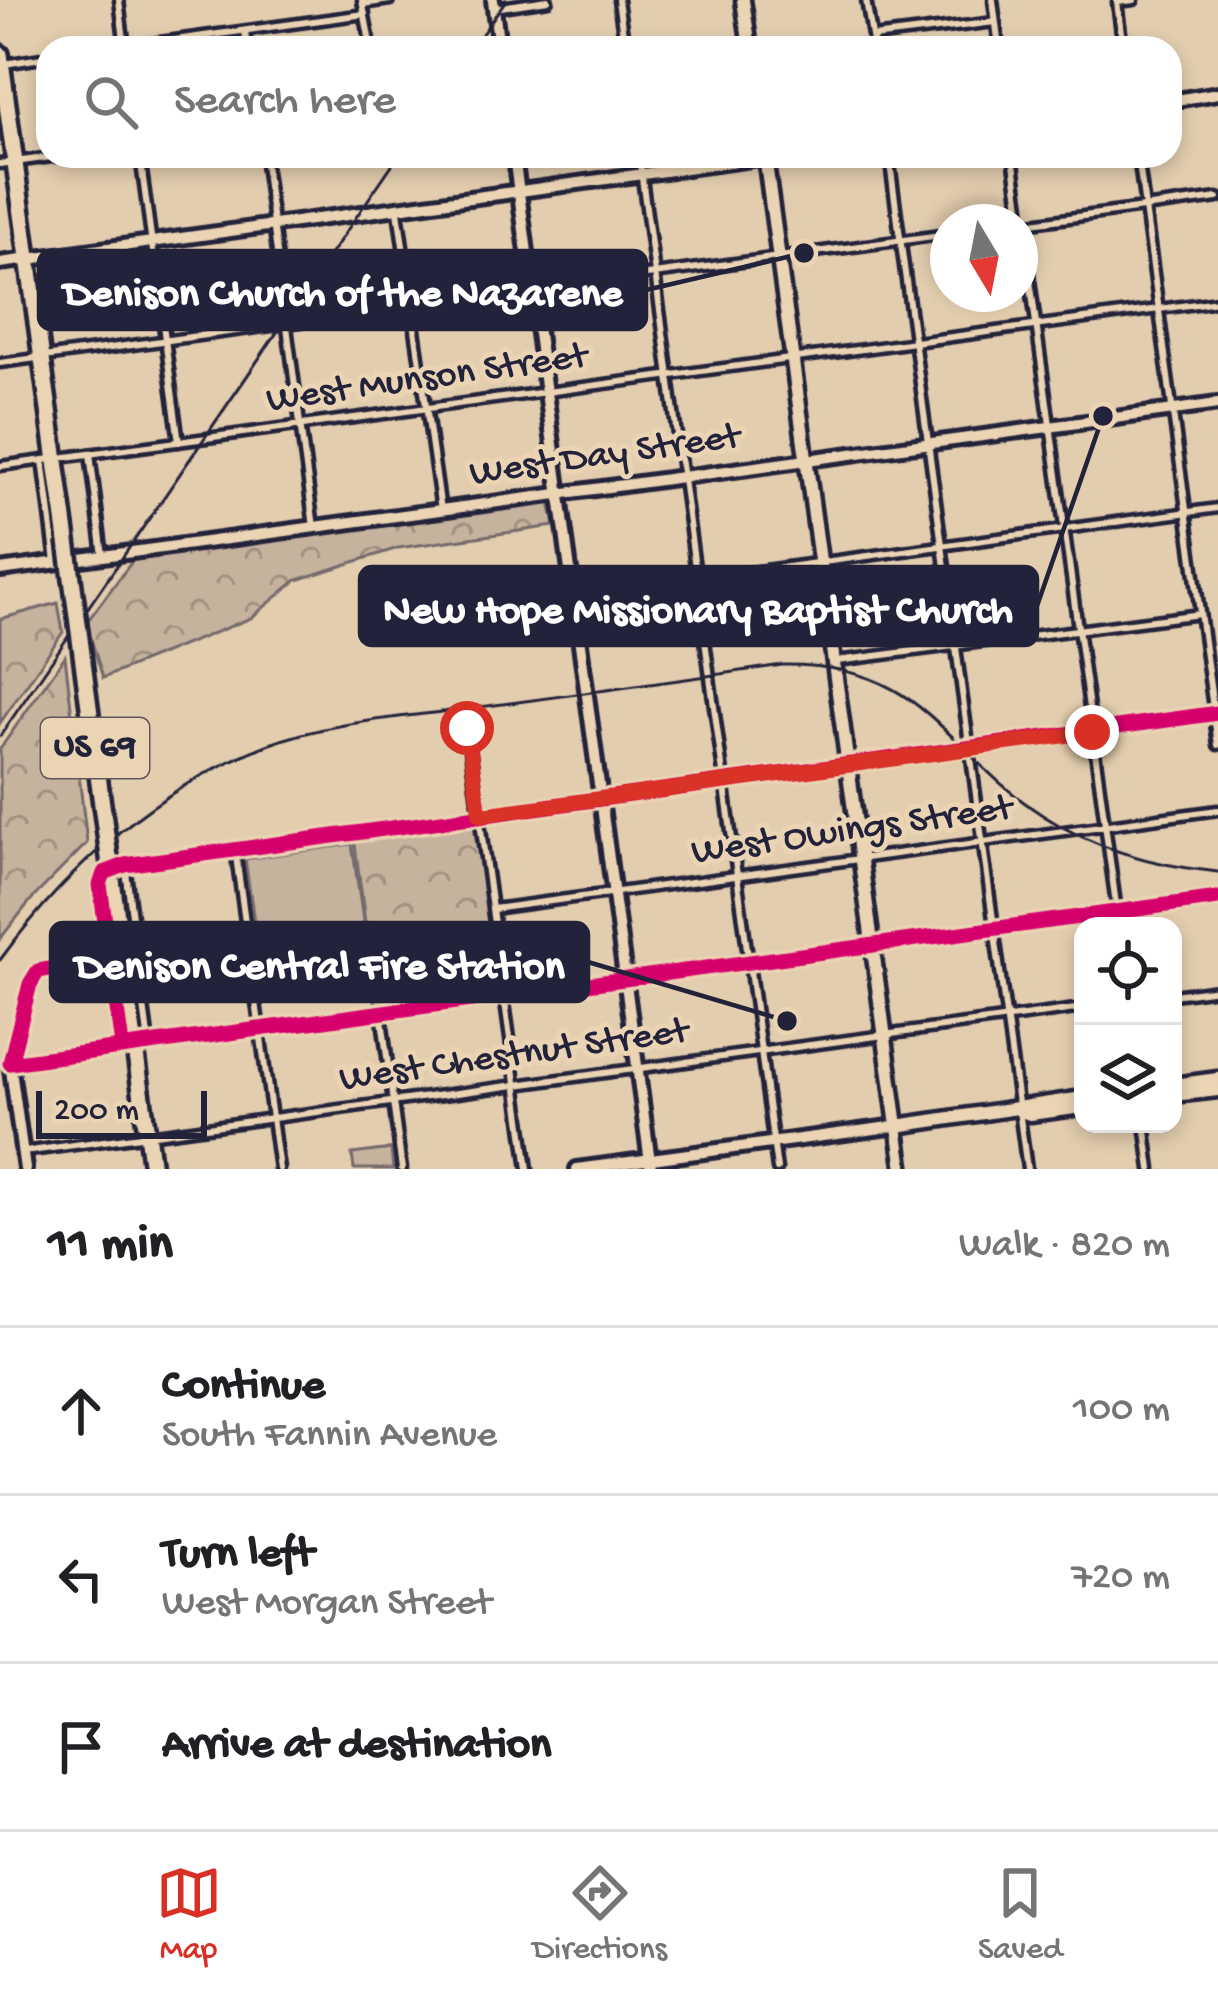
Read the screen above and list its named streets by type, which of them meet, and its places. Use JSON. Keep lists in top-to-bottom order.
{
  "streets": {
    "highway": ["US 69"],
    "street": [
      "West Munson Street",
      "West Day Street",
      "West Owings Street",
      "West Chestnut Street"
    ]
  },
  "crossings": [
    ["West Munson Street", "US 69"],
    ["US 69", "West Chestnut Street"]
  ],
  "places": ["Denison Church of the Nazarene", "New Hope Missionary Baptist Church", "Denison Central Fire Station"],
  "scale_bar": "200 m",
  "north": "bottom",
  "page": {
    "search": "Search here",
    "scale": "200 m",
    "heading": ["11 min", "Walk · 820 m"],
    "list": [
      ["Continue", "South Fannin Avenue", "100 m"],
      ["Turn left", "West Morgan Street", "720 m"],
      "Arrive at destination"
    ],
    "nav": ["Map", "Directions", "Saved"]
  }
}
